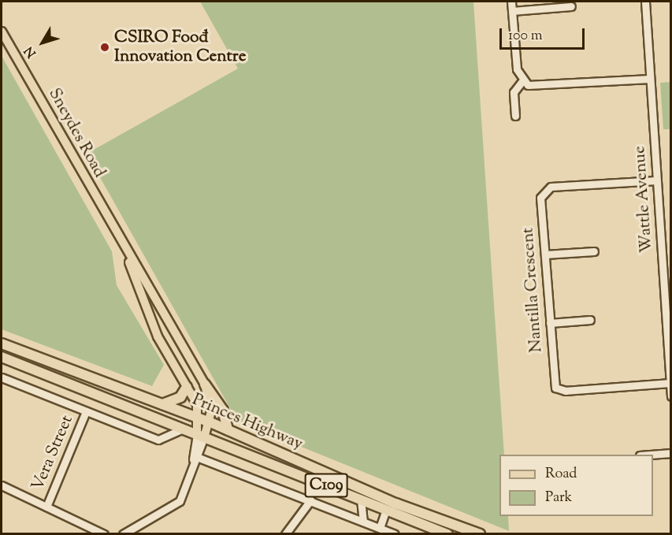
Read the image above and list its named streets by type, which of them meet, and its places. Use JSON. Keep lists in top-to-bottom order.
{
  "streets": {
    "highway": ["Princes Highway", "C109"],
    "main road": ["Sneydes Road"],
    "street": ["Wattle Avenue", "Nantilla Crescent", "Vera Street"]
  },
  "crossings": [
    ["Sneydes Road", "Princes Highway"],
    ["Wattle Avenue", "Nantilla Crescent"]
  ],
  "places": ["CSIRO Foođ Innovation Centre"],
  "legend": ["Road", "Park"],
  "scale_bar": "100 m",
  "north": "bottom left"
}
